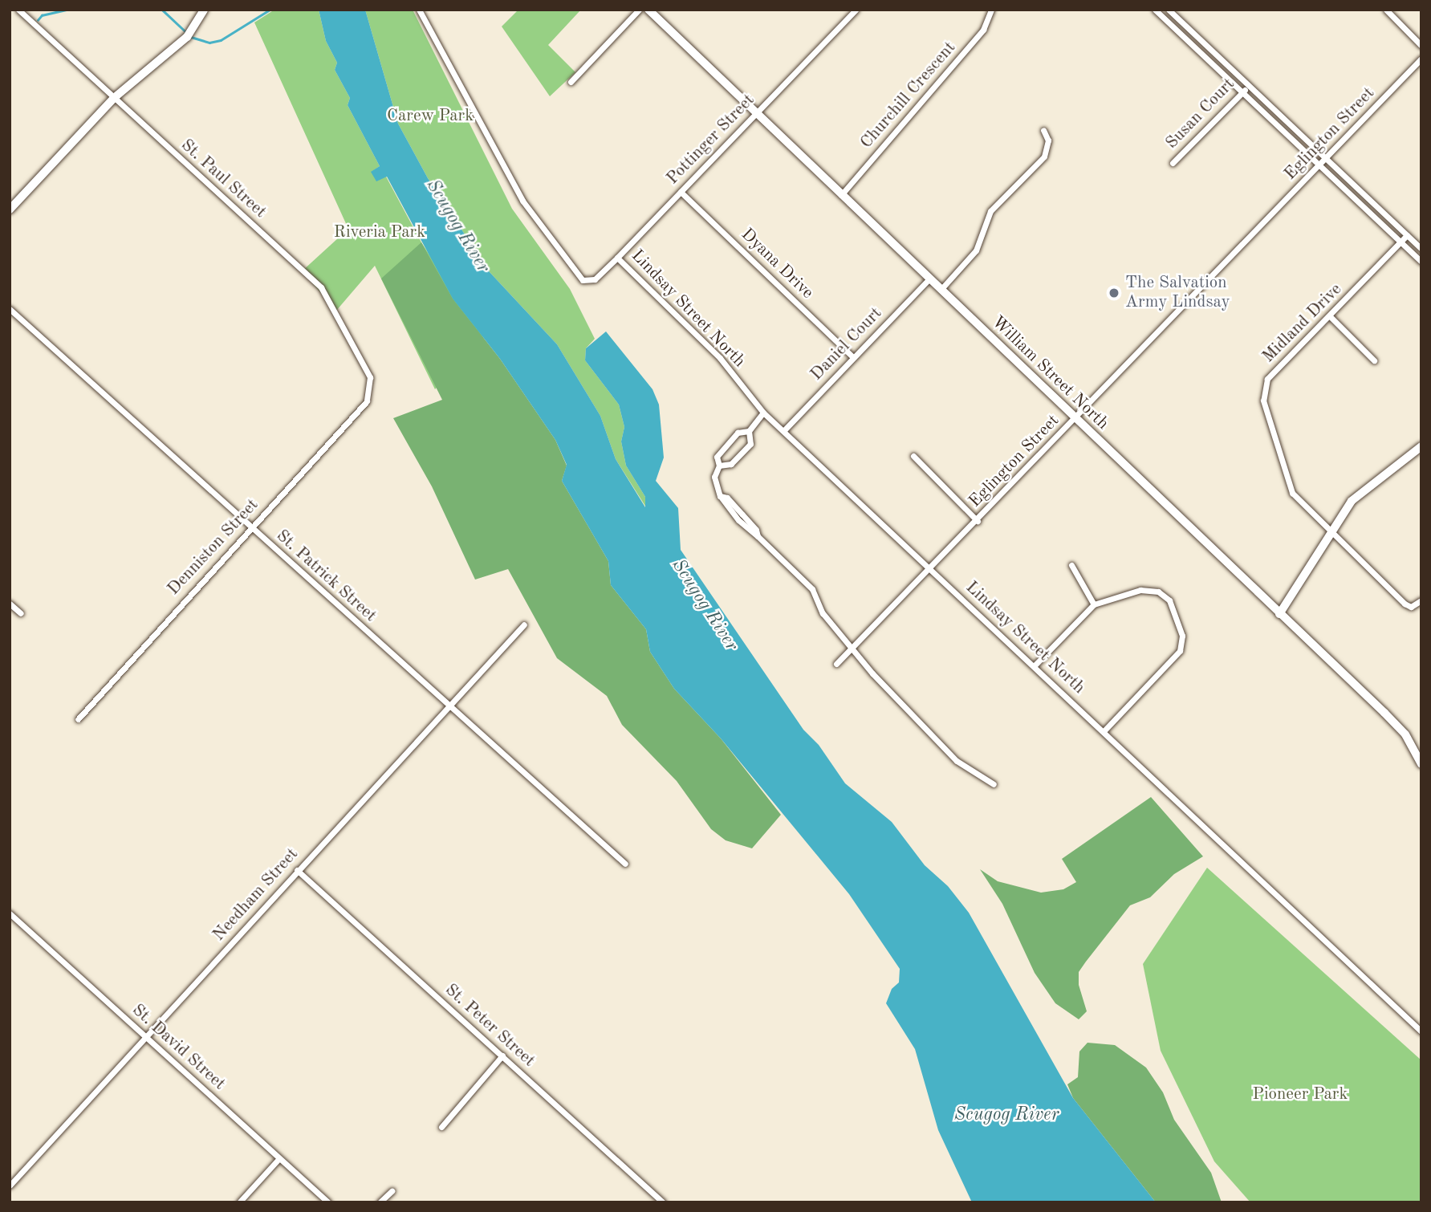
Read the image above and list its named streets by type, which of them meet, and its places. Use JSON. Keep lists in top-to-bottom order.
{
  "streets": {
    "street": [
      "Churchill Crescent",
      "Susan Court",
      "Eglington Street",
      "Pottinger Street",
      "St. Paul Street",
      "Dyana Drive",
      "Lindsay Street North",
      "Midland Drive",
      "Daniel Court",
      "William Street North",
      "Denniston Street",
      "St. Patrick Street",
      "Needham Street",
      "St. Peter Street",
      "St. David Street"
    ]
  },
  "crossings": [
    ["Churchill Crescent", "William Street North"],
    ["Eglington Street", "Lindsay Street North"],
    ["Eglington Street", "William Street North"],
    ["Pottinger Street", "Dyana Drive"],
    ["Pottinger Street", "Lindsay Street North"],
    ["Pottinger Street", "William Street North"],
    ["St. Paul Street", "Denniston Street"],
    ["Dyana Drive", "Daniel Court"],
    ["Lindsay Street North", "Daniel Court"],
    ["Daniel Court", "William Street North"],
    ["Denniston Street", "St. Patrick Street"],
    ["St. Patrick Street", "Needham Street"],
    ["Needham Street", "St. Peter Street"],
    ["Needham Street", "St. David Street"]
  ],
  "water": ["Scugog River"],
  "parks": ["Carew Park", "Riveria Park", "Pioneer Park"],
  "places": ["The Salvation Army Lindsay"]
}
